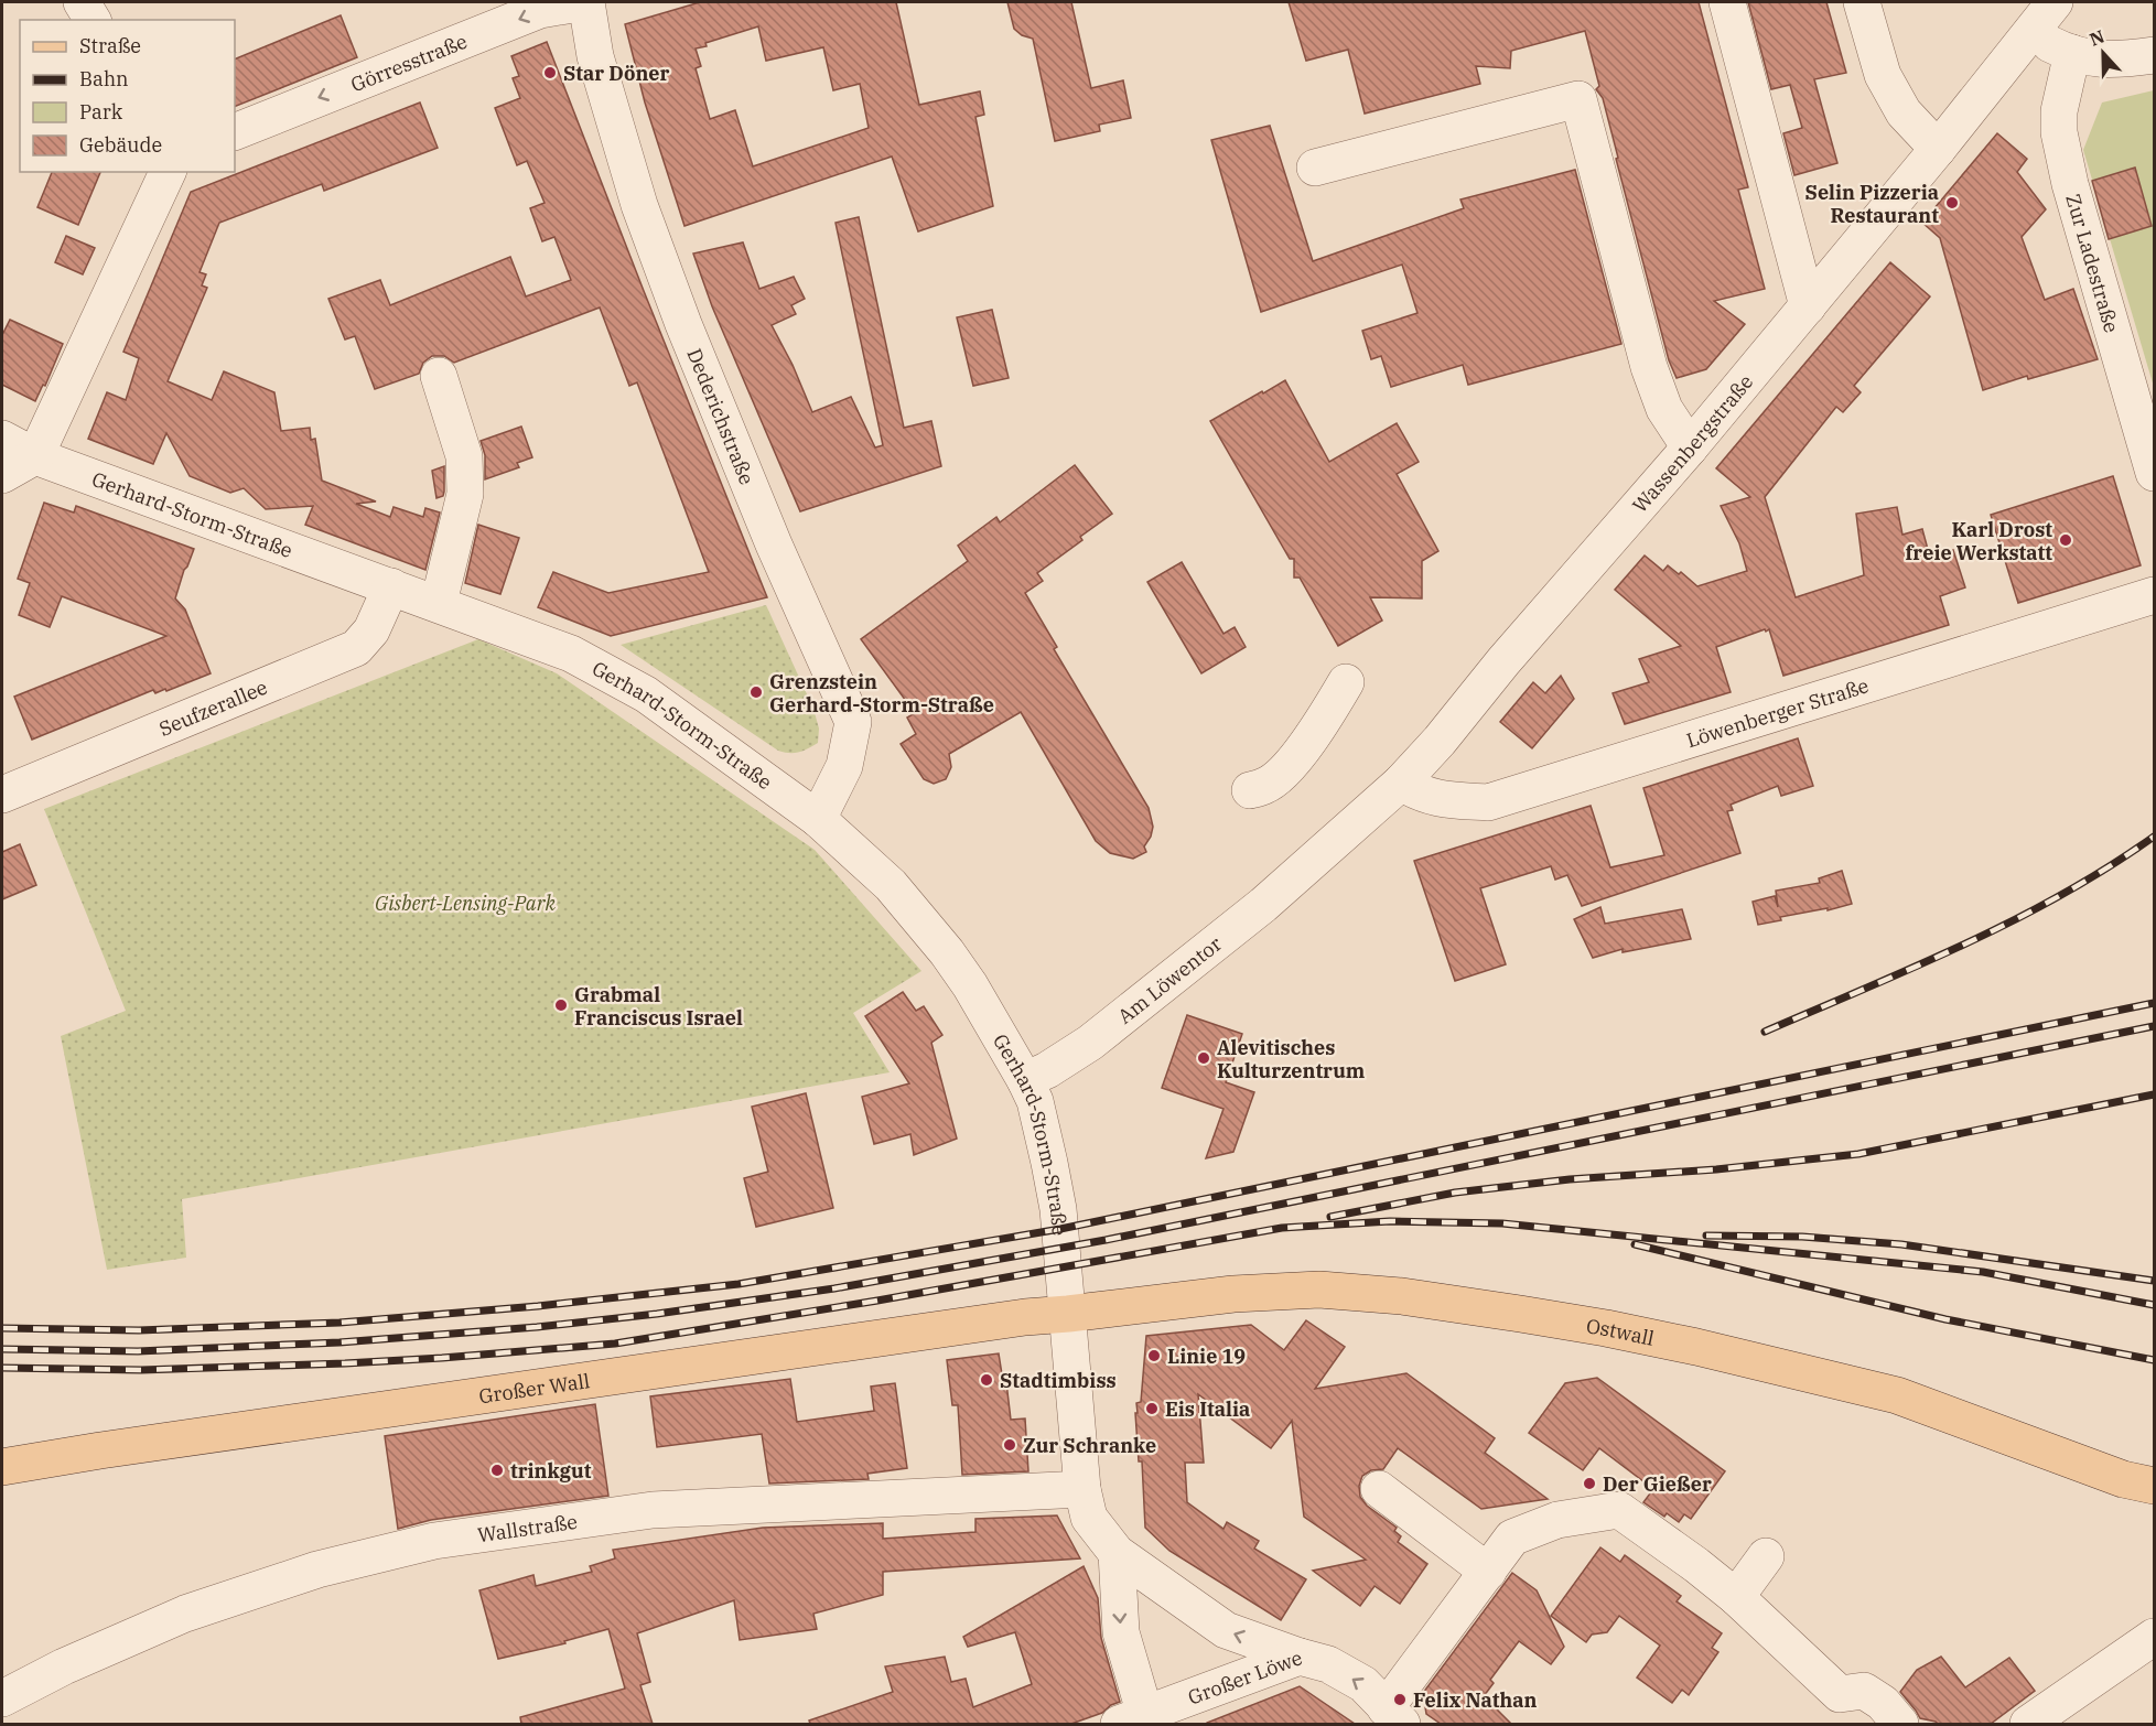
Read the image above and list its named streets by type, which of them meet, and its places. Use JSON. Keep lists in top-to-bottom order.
{
  "streets": {
    "main road": ["Ostwall", "Großer Wall"],
    "street": [
      "Görresstraße",
      "Zur Ladestraße",
      "Dederichstraße",
      "Wassenbergstraße",
      "Gerhard-Storm-Straße",
      "Seufzerallee",
      "Löwenberger Straße",
      "Am Löwentor",
      "Wallstraße",
      "Großer Löwe"
    ]
  },
  "crossings": [
    ["Görresstraße", "Dederichstraße"],
    ["Dederichstraße", "Gerhard-Storm-Straße"],
    ["Wassenbergstraße", "Löwenberger Straße"],
    ["Wassenbergstraße", "Am Löwentor"],
    ["Gerhard-Storm-Straße", "Seufzerallee"],
    ["Gerhard-Storm-Straße", "Am Löwentor"],
    ["Gerhard-Storm-Straße", "Ostwall"],
    ["Gerhard-Storm-Straße", "Großer Wall"],
    ["Ostwall", "Großer Wall"],
    ["Wallstraße", "Großer Löwe"]
  ],
  "one_way": ["Görresstraße"],
  "parks": ["Gisbert-Lensing-Park"],
  "places": [
    "Star Döner",
    "Selin Pizzeria Restaurant",
    "Karl Drost freie Werkstatt",
    "Grenzstein Gerhard-Storm-Straße",
    "Grabmal Franciscus Israel",
    "Alevitisches Kulturzentrum",
    "Linie 19",
    "Stadtimbiss",
    "Eis Italia",
    "Zur Schranke",
    "trinkgut",
    "Der Gießer",
    "Felix Nathan"
  ],
  "legend": [
    "Straße",
    "Bahn",
    "Park",
    "Gebäude"
  ],
  "north": "top"
}
